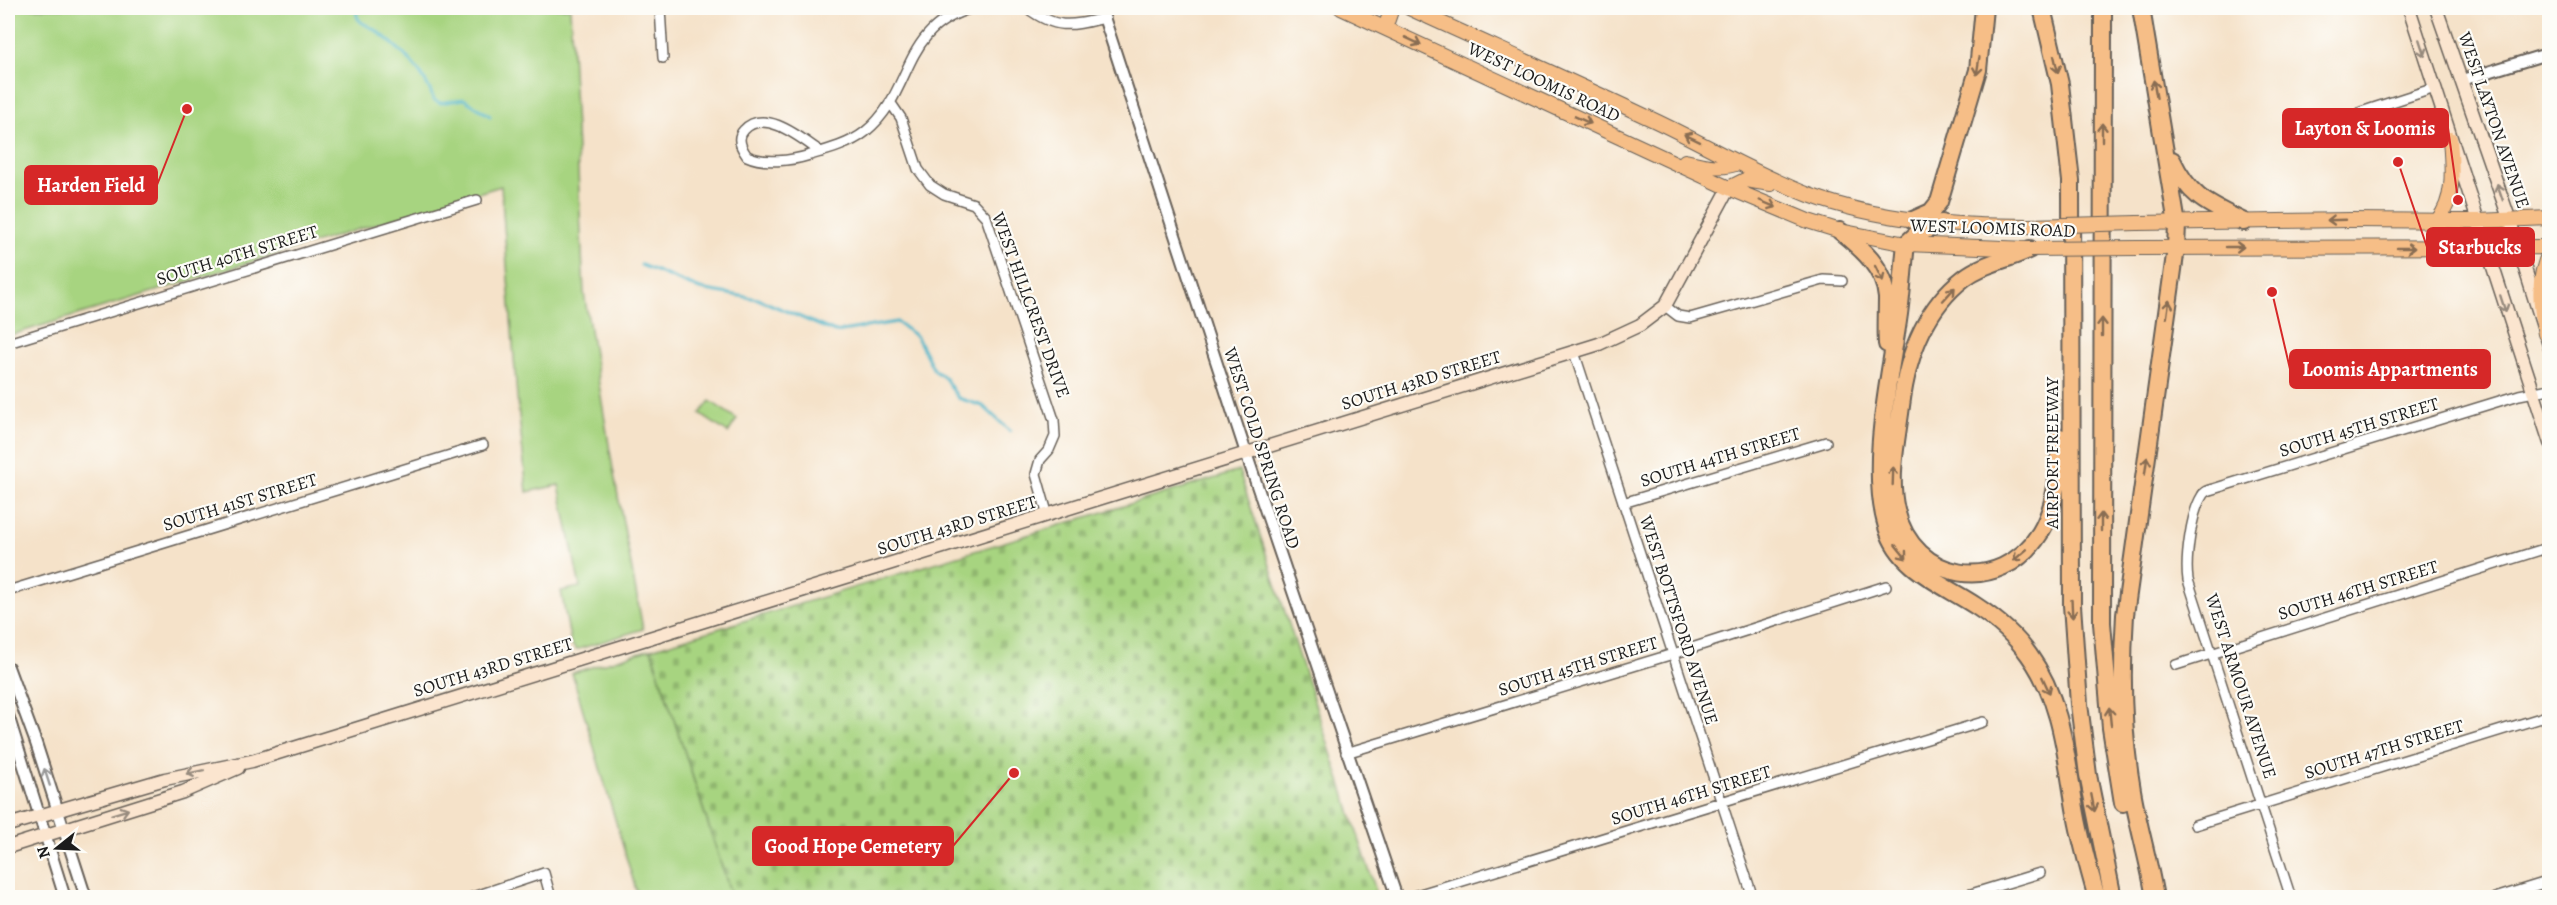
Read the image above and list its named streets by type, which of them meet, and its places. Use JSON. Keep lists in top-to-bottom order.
{
  "streets": {
    "highway": ["AIRPORT FREEWAY"],
    "main road": ["WEST LOOMIS ROAD", "WEST LAYTON AVENUE", "SOUTH 43RD STREET"],
    "street": [
      "SOUTH 40TH STREET",
      "WEST HILLCREST DRIVE",
      "SOUTH 45TH STREET",
      "WEST COLD SPRING ROAD",
      "SOUTH 44TH STREET",
      "SOUTH 41ST STREET",
      "SOUTH 46TH STREET",
      "WEST BOTTSFORD AVENUE",
      "WEST ARMOUR AVENUE",
      "SOUTH 47TH STREET"
    ]
  },
  "crossings": [
    ["WEST LOOMIS ROAD", "WEST LAYTON AVENUE"],
    ["WEST LOOMIS ROAD", "SOUTH 43RD STREET"],
    ["WEST HILLCREST DRIVE", "SOUTH 43RD STREET"],
    ["SOUTH 43RD STREET", "WEST COLD SPRING ROAD"],
    ["SOUTH 43RD STREET", "WEST BOTTSFORD AVENUE"],
    ["SOUTH 45TH STREET", "WEST COLD SPRING ROAD"],
    ["SOUTH 45TH STREET", "WEST BOTTSFORD AVENUE"],
    ["SOUTH 45TH STREET", "WEST ARMOUR AVENUE"],
    ["SOUTH 44TH STREET", "WEST BOTTSFORD AVENUE"],
    ["SOUTH 46TH STREET", "WEST BOTTSFORD AVENUE"],
    ["SOUTH 46TH STREET", "WEST ARMOUR AVENUE"],
    ["WEST ARMOUR AVENUE", "SOUTH 47TH STREET"]
  ],
  "places": [
    "Harden Field",
    "Starbucks",
    "Layton & Loomis",
    "Loomis Appartments",
    "Good Hope Cemetery"
  ],
  "north": "left"
}
